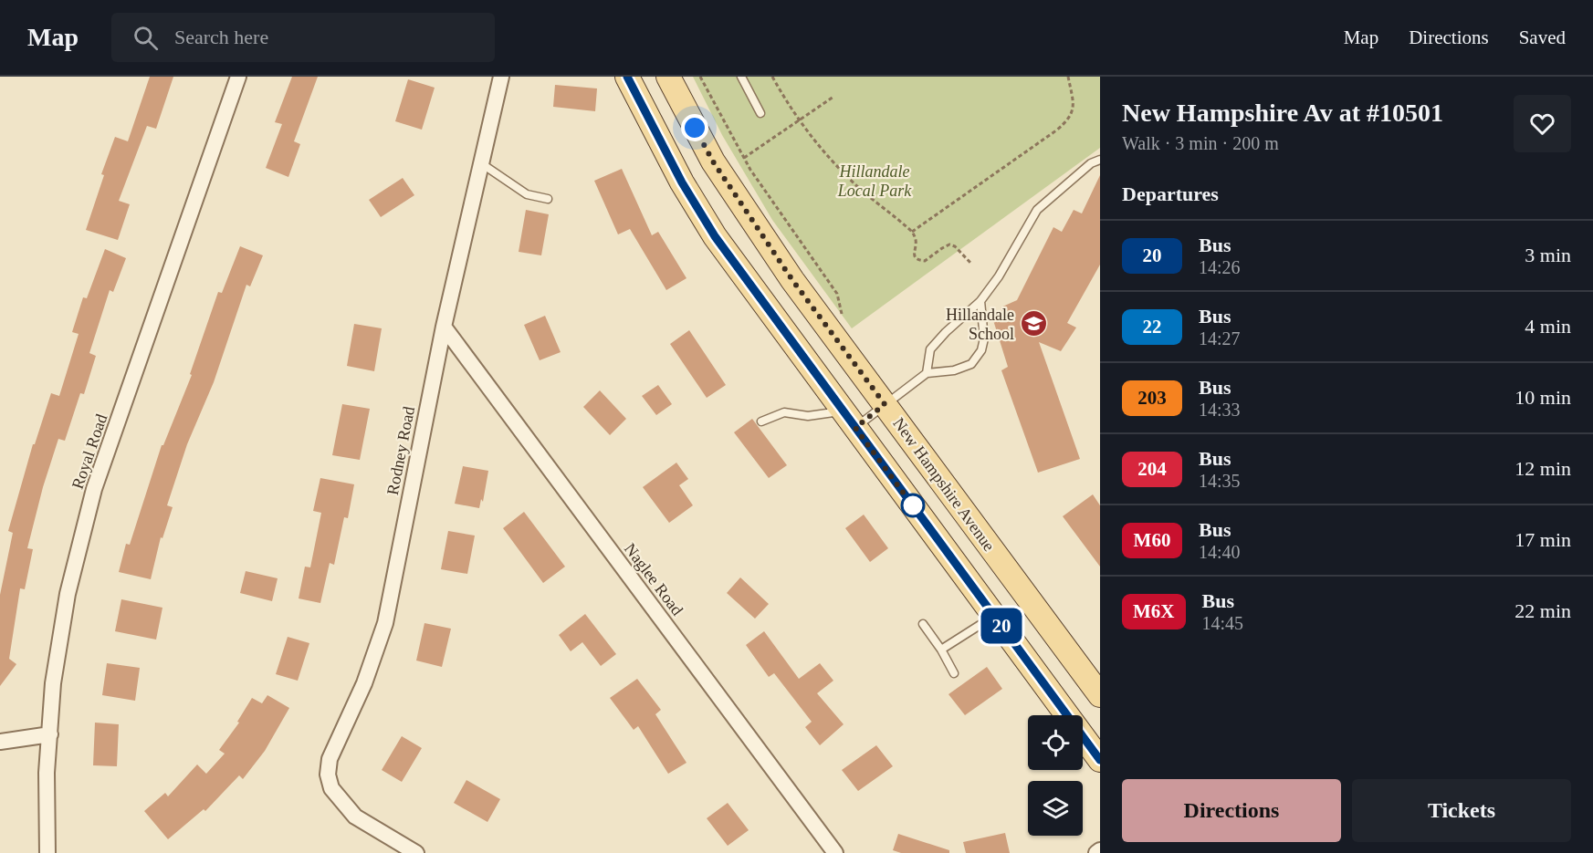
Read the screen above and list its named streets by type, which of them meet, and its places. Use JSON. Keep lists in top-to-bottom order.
{
  "streets": {
    "main road": ["New Hampshire Avenue"],
    "street": ["Rodney Road", "Royal Road", "Naglee Road"]
  },
  "crossings": [
    ["Rodney Road", "Naglee Road"]
  ],
  "parks": ["Hillandale Local Park"],
  "places": {
    "school or university": ["Hillandale School"]
  },
  "lines": ["bus line 20"],
  "page": {
    "header": "Map",
    "search": "Search here",
    "nav": ["Map", "Directions", "Saved"],
    "on_map": "20",
    "heading": [
      ["New Hampshire Av at #10501", "Walk · 3 min · 200 m"],
      "Departures"
    ],
    "list": [
      {
        "mark": "20",
        "name": "Bus",
        "note": "14:26",
        "value": "3 min"
      },
      {
        "mark": "22",
        "name": "Bus",
        "note": "14:27",
        "value": "4 min"
      },
      {
        "mark": "203",
        "name": "Bus",
        "note": "14:33",
        "value": "10 min"
      },
      {
        "mark": "204",
        "name": "Bus",
        "note": "14:35",
        "value": "12 min"
      },
      {
        "mark": "M60",
        "name": "Bus",
        "note": "14:40",
        "value": "17 min"
      },
      {
        "mark": "M6X",
        "name": "Bus",
        "note": "14:45",
        "value": "22 min"
      }
    ],
    "buttons": ["Directions", "Tickets"]
  }
}
